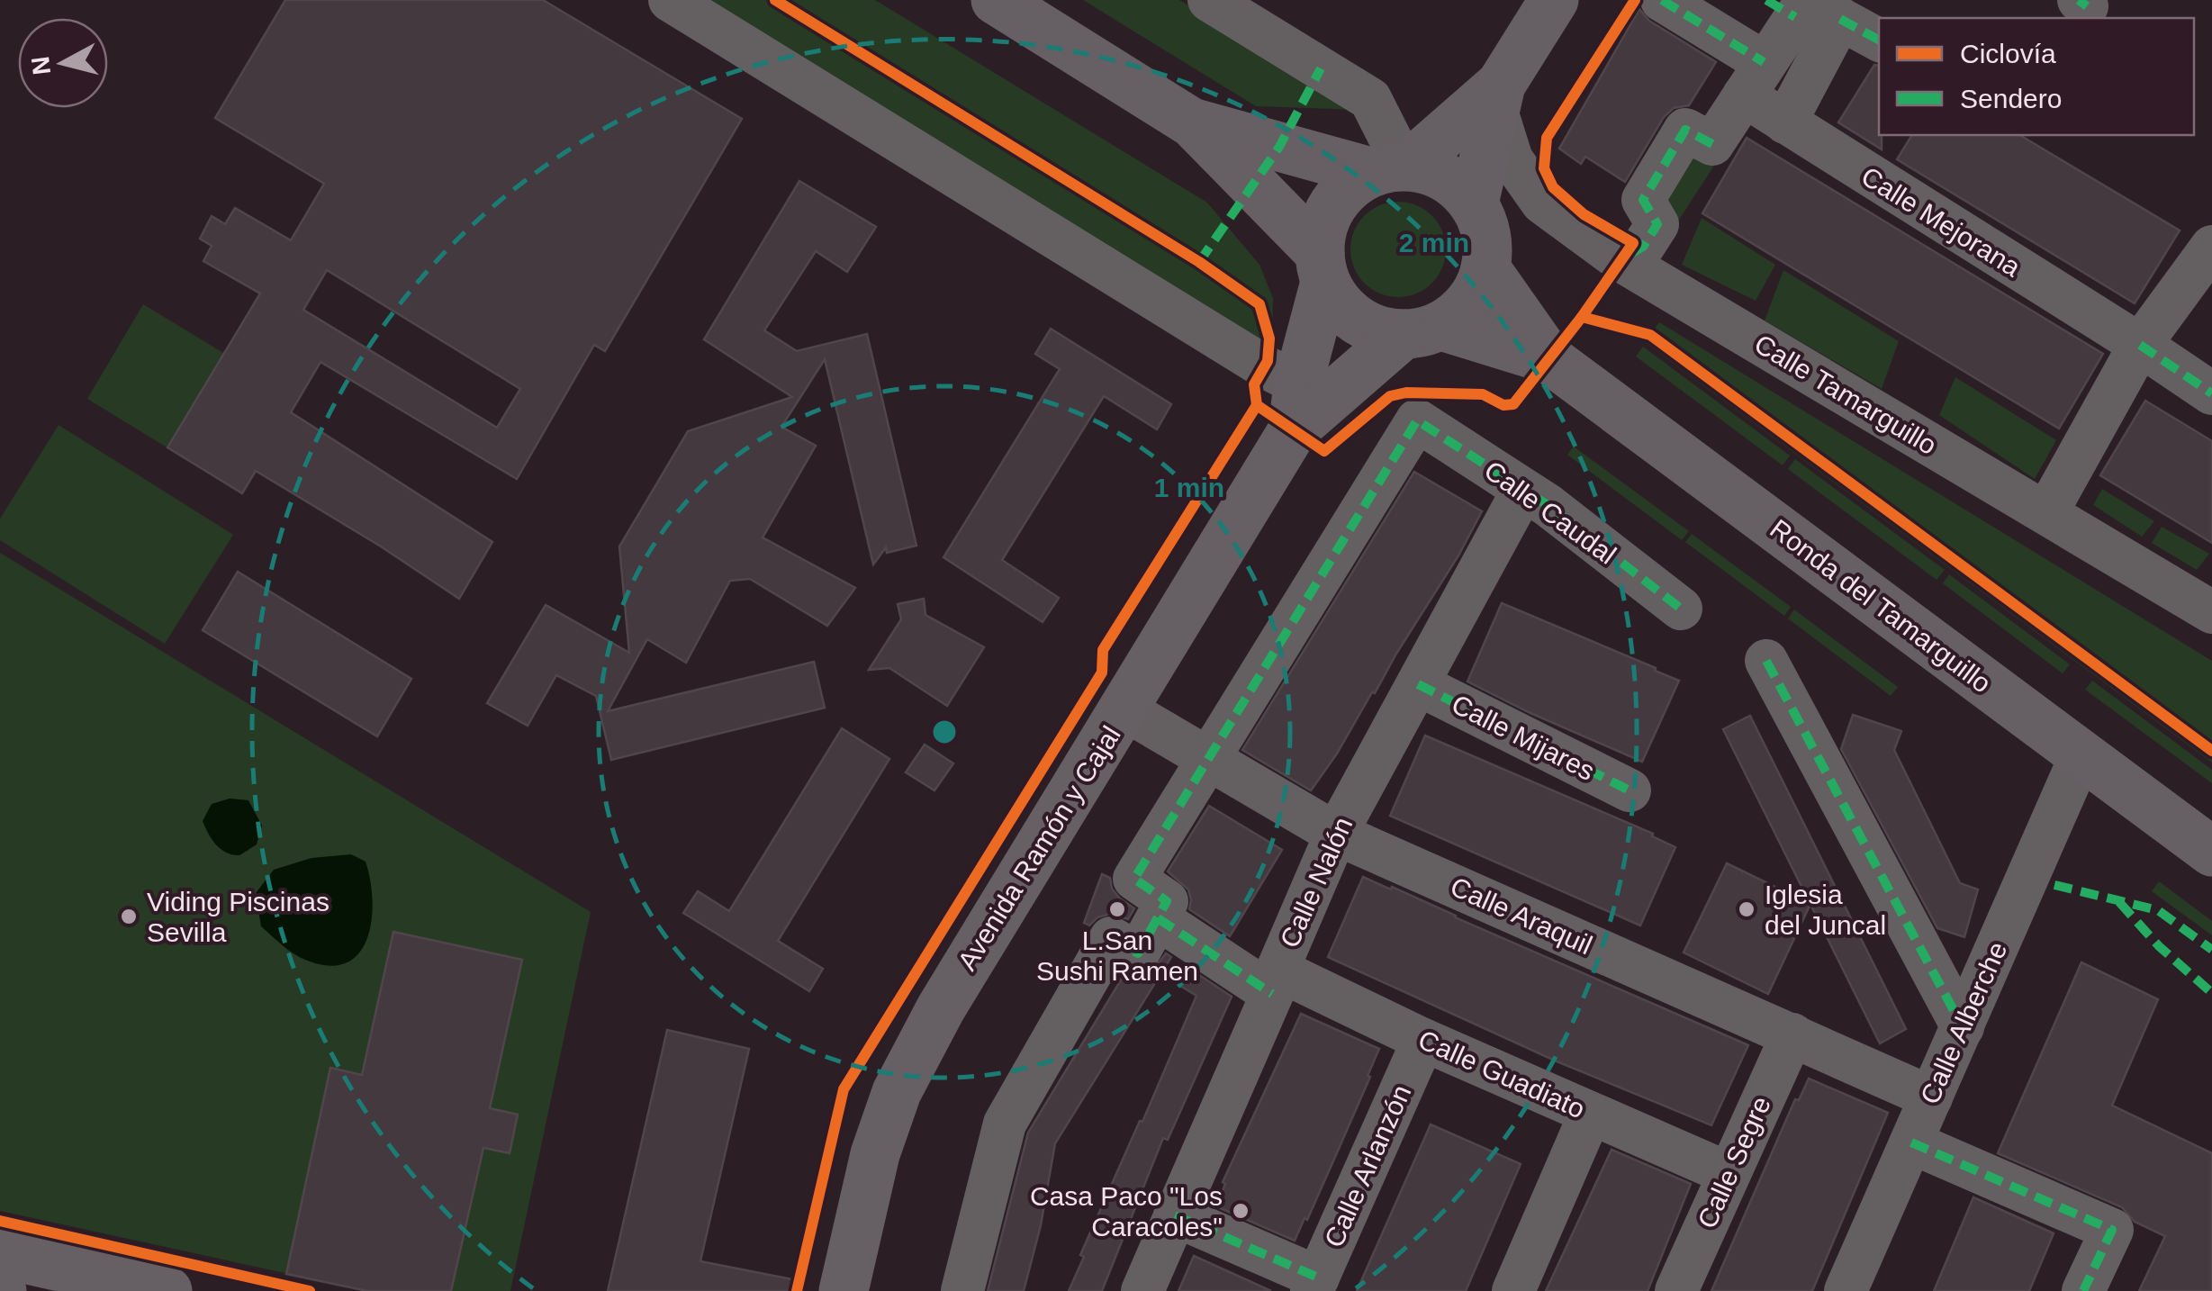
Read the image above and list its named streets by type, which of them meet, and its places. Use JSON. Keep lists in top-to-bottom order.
{
  "streets": {
    "main road": ["Ronda del Tamarguillo", "Avenida Ramón y Cajal"],
    "street": [
      "Calle Mejorana",
      "Calle Tamarguillo",
      "Calle Caudal",
      "Calle Mijares",
      "Calle Nalón",
      "Calle Araquil",
      "Calle Alberche",
      "Calle Guadiato",
      "Calle Segre",
      "Calle Arlanzón"
    ]
  },
  "crossings": [
    ["Calle Caudal", "Calle Nalón"],
    ["Calle Caudal", "Calle Araquil"],
    ["Ronda del Tamarguillo", "Calle Alberche"],
    ["Calle Mijares", "Calle Nalón"],
    ["Avenida Ramón y Cajal", "Calle Araquil"],
    ["Calle Nalón", "Calle Araquil"],
    ["Calle Nalón", "Calle Guadiato"],
    ["Calle Araquil", "Calle Alberche"],
    ["Calle Araquil", "Calle Segre"],
    ["Calle Guadiato", "Calle Segre"],
    ["Calle Guadiato", "Calle Arlanzón"]
  ],
  "places": [
    "L.San Sushi Ramen",
    "Iglesia del Juncal",
    "Viding Piscinas Sevilla",
    "Casa Paco \"Los Caracoles\""
  ],
  "legend": ["Ciclovía", "Sendero"],
  "north": "left",
  "rings": ["2 min", "1 min"]
}
